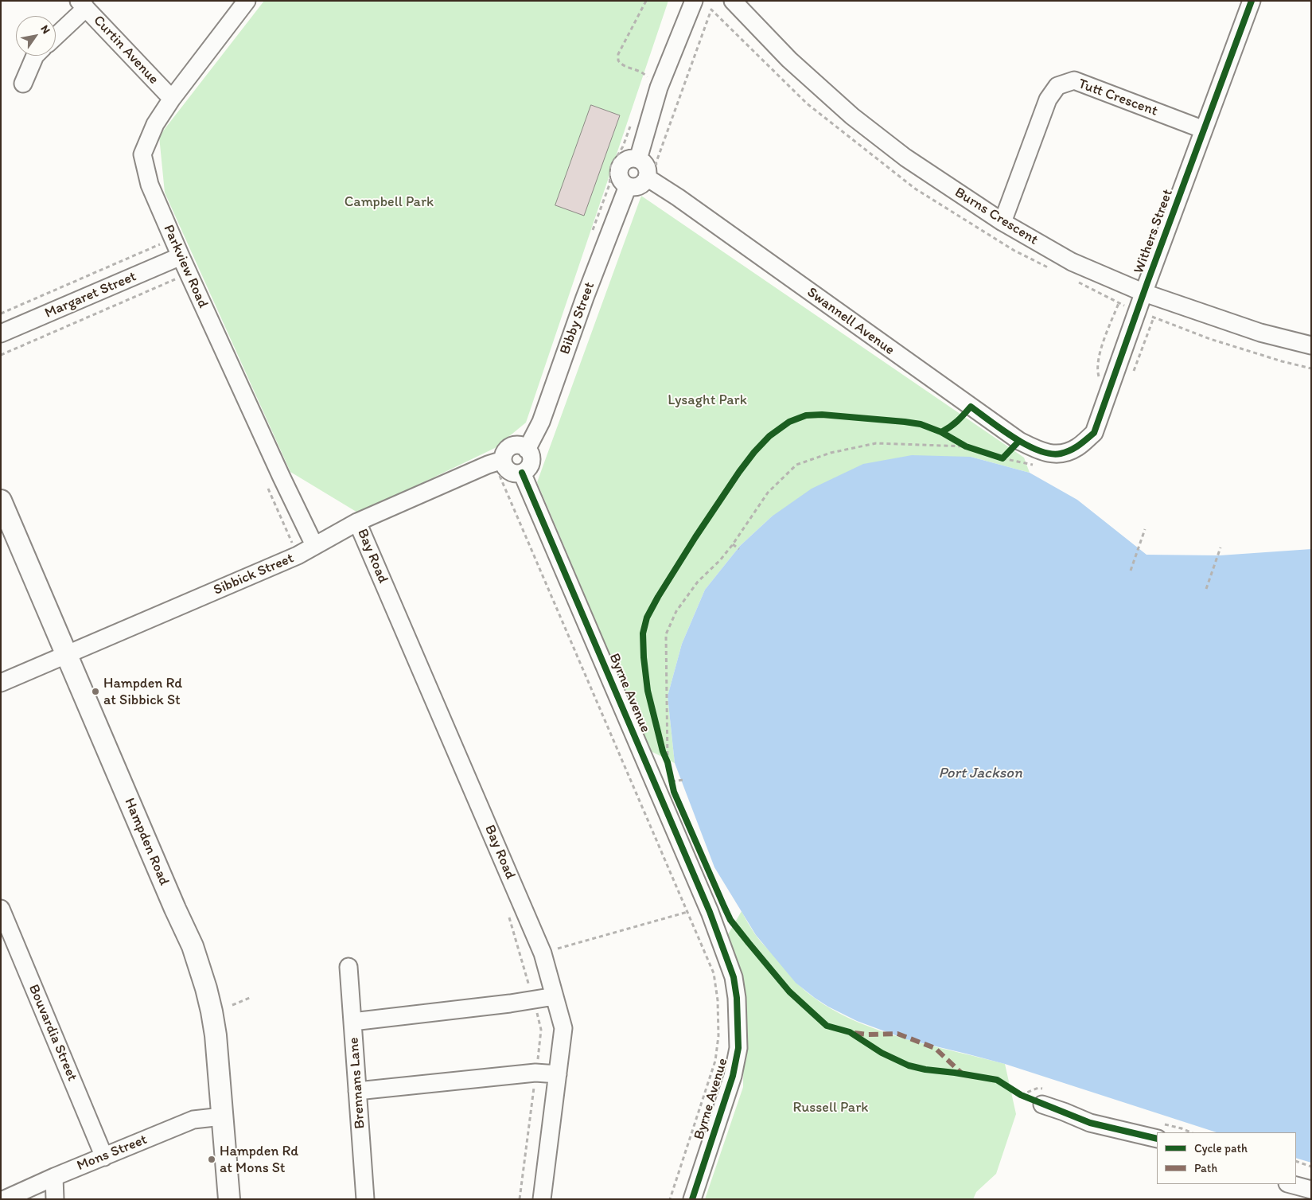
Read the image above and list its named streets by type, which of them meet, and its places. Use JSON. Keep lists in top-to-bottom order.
{
  "streets": {
    "main road": ["Hampden Road"],
    "street": [
      "Curtin Avenue",
      "Tutt Crescent",
      "Burns Crescent",
      "Withers Street",
      "Parkview Road",
      "Margaret Street",
      "Bibby Street",
      "Swannell Avenue",
      "Bay Road",
      "Sibbick Street",
      "Byrne Avenue",
      "Bouvardia Street",
      "Brennans Lane",
      "Mons Street"
    ]
  },
  "crossings": [
    ["Curtin Avenue", "Parkview Road"],
    ["Tutt Crescent", "Burns Crescent"],
    ["Tutt Crescent", "Withers Street"],
    ["Burns Crescent", "Withers Street"],
    ["Withers Street", "Swannell Avenue"],
    ["Parkview Road", "Margaret Street"],
    ["Parkview Road", "Sibbick Street"],
    ["Bibby Street", "Swannell Avenue"],
    ["Bibby Street", "Sibbick Street"],
    ["Bibby Street", "Byrne Avenue"],
    ["Bay Road", "Sibbick Street"],
    ["Sibbick Street", "Byrne Avenue"],
    ["Sibbick Street", "Hampden Road"],
    ["Hampden Road", "Mons Street"],
    ["Bouvardia Street", "Mons Street"]
  ],
  "water": ["Port Jackson"],
  "parks": ["Campbell Park", "Lysaght Park", "Russell Park"],
  "places": ["Hampden Rd at Sibbick St", "Hampden Rd at Mons St"],
  "legend": ["Cycle path", "Path"],
  "north": "top right"
}
